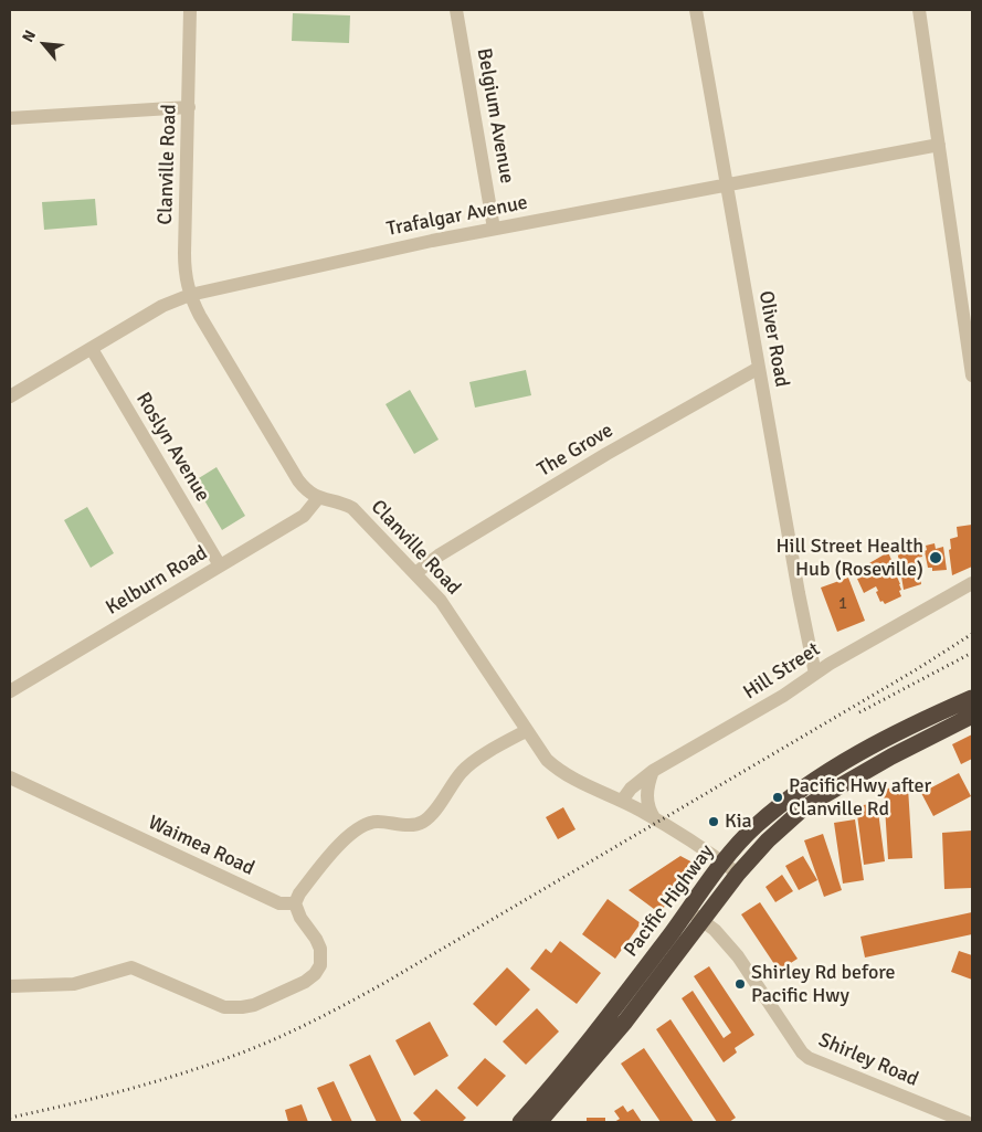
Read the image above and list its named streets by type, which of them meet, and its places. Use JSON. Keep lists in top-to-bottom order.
{
  "streets": {
    "highway": ["Pacific Highway"],
    "street": [
      "Belgium Avenue",
      "Clanville Road",
      "Trafalgar Avenue",
      "Oliver Road",
      "Roslyn Avenue",
      "The Grove",
      "Kelburn Road",
      "Hill Street",
      "Waimea Road",
      "Shirley Road"
    ]
  },
  "crossings": [
    ["Belgium Avenue", "Trafalgar Avenue"],
    ["Clanville Road", "Trafalgar Avenue"],
    ["Clanville Road", "The Grove"],
    ["Clanville Road", "Kelburn Road"],
    ["Clanville Road", "Hill Street"],
    ["Clanville Road", "Pacific Highway"],
    ["Trafalgar Avenue", "Oliver Road"],
    ["Trafalgar Avenue", "Roslyn Avenue"],
    ["Oliver Road", "The Grove"],
    ["Oliver Road", "Hill Street"],
    ["Roslyn Avenue", "Kelburn Road"],
    ["Pacific Highway", "Shirley Road"]
  ],
  "places": [
    "Hill Street Health Hub (Roseville)",
    "Pacific Hwy after Clanville Rd",
    "Kia",
    "Shirley Rd before Pacific Hwy"
  ],
  "house_numbers": ["1"],
  "north": "top left"
}
